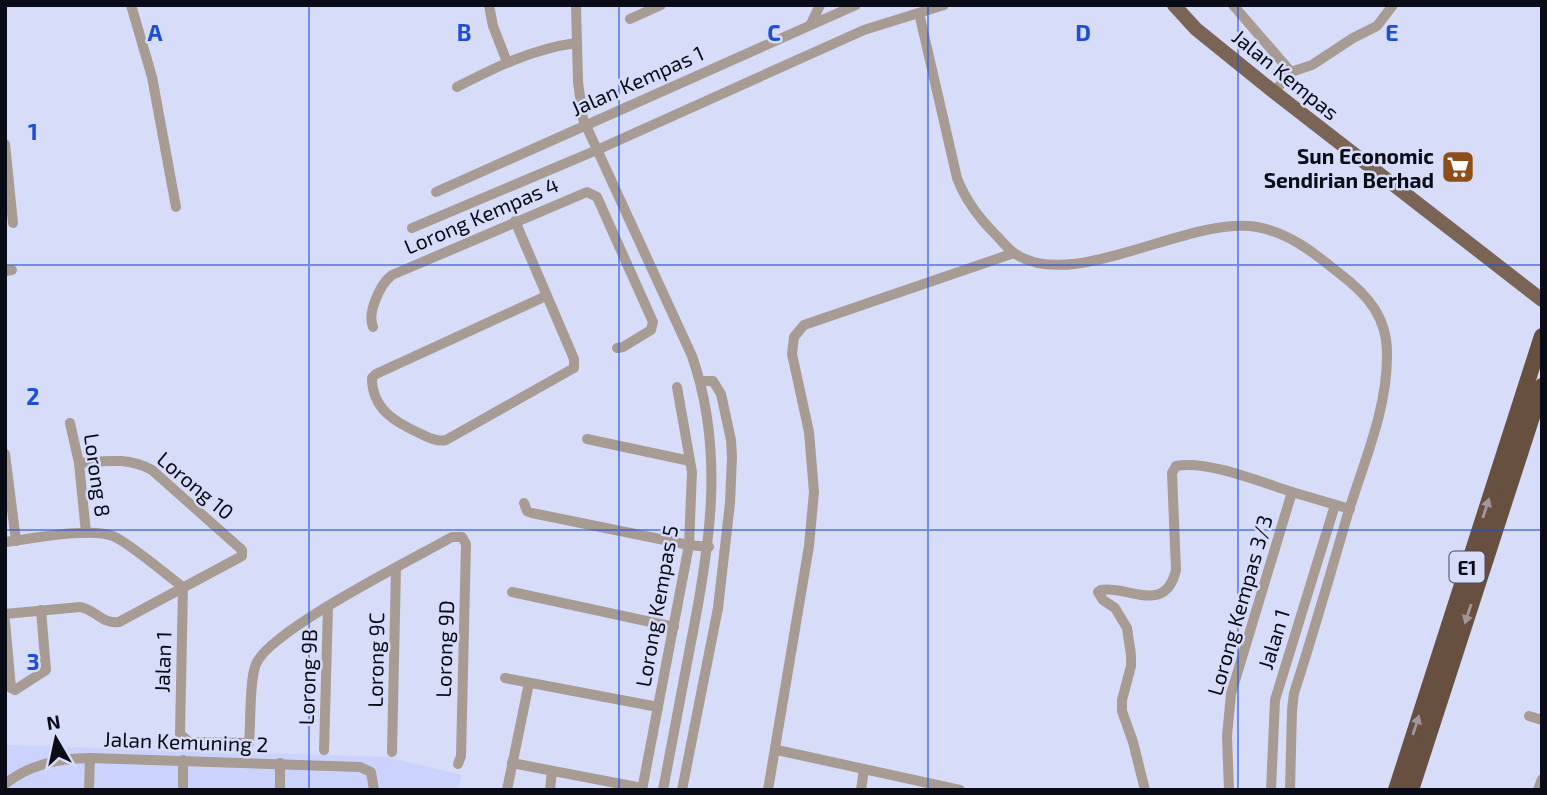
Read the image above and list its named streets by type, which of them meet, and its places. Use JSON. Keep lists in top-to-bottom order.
{
  "streets": {
    "highway": ["E1"],
    "main road": ["Jalan Kempas"],
    "street": [
      "Jalan Kempas 1",
      "Lorong Kempas 4",
      "Lorong 8",
      "Lorong 10",
      "Lorong Kempas 3/3",
      "Lorong Kempas 5",
      "Jalan 1",
      "Lorong 9D",
      "Lorong 9C",
      "Lorong 9B",
      "Jalan Kemuning 2"
    ]
  },
  "crossings": [
    ["Lorong 8", "Lorong 10"],
    ["Lorong 10", "Jalan 1"],
    ["Lorong Kempas 3/3", "Jalan 1"],
    ["Jalan 1", "Lorong 9B"],
    ["Lorong 9D", "Lorong 9C"]
  ],
  "places": {
    "supermarket": ["Sun Economic Sendirian Berhad"]
  },
  "north": "top",
  "grid": {
    "columns": [
      "A",
      "B",
      "C",
      "D",
      "E"
    ],
    "rows": ["1", "2", "3"]
  }
}
